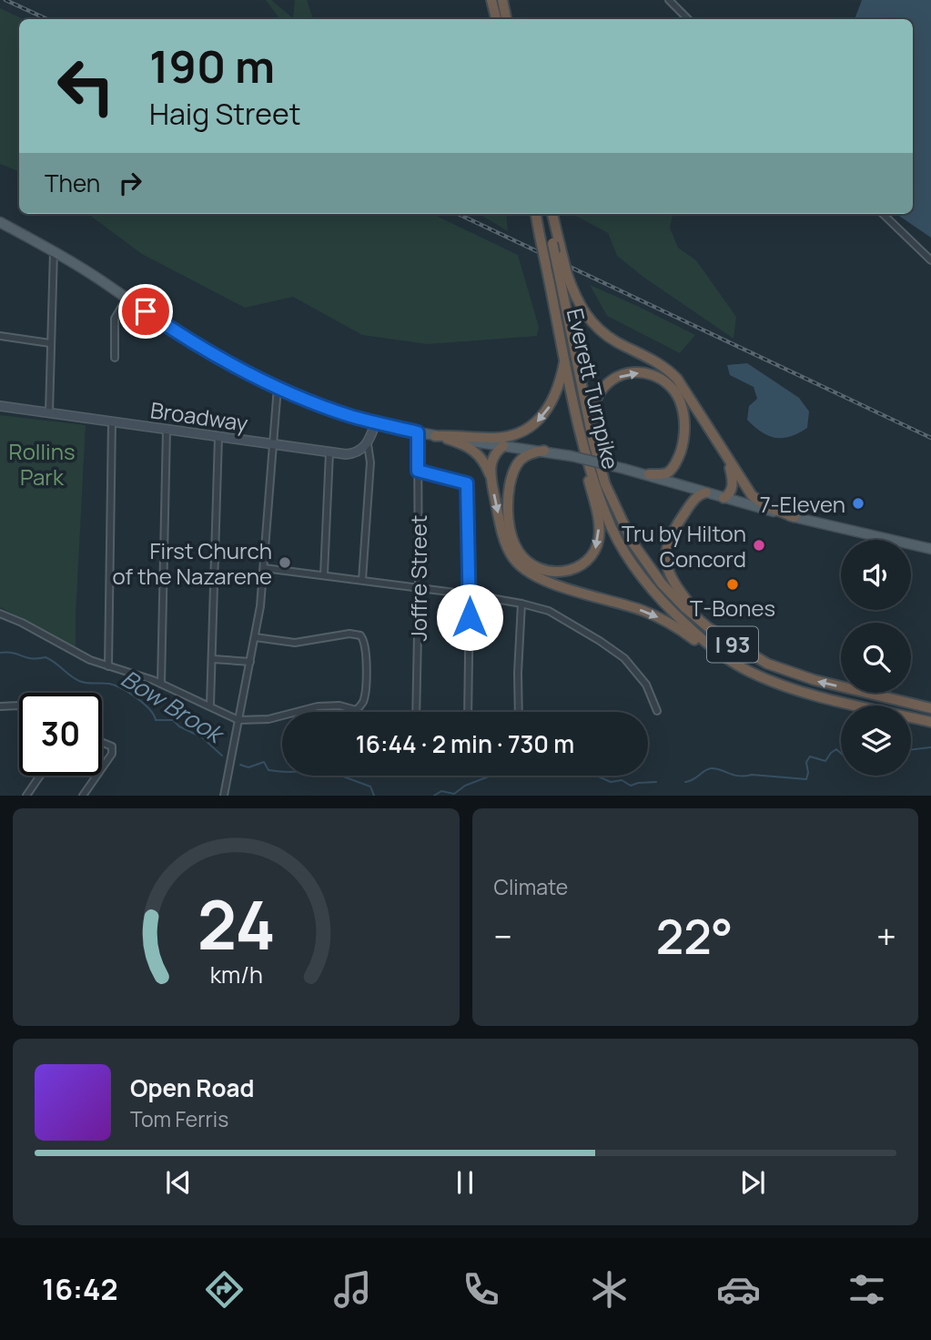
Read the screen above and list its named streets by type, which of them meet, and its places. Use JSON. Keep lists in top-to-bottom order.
{
  "streets": {
    "highway": ["Everett Turnpike", "I 93"],
    "street": ["Broadway", "Joffre Street"]
  },
  "water": ["Bow Brook"],
  "parks": ["Rollins Park"],
  "places": [
    "7-Eleven",
    "Tru by Hilton Concord",
    "First Church of the Nazarene",
    "T-Bones"
  ],
  "page": {
    "turn": ["190 m", "Haig Street"],
    "then": "Then",
    "limit": "30",
    "trip": "16:44 · 2 min · 730 m",
    "tile": "Climate",
    "heat": ["−", "22°", "+"],
    "song": ["Open Road", "Tom Ferris"],
    "tabs": "16:42",
    "gauge": ["24", "km/h"]
  }
}
